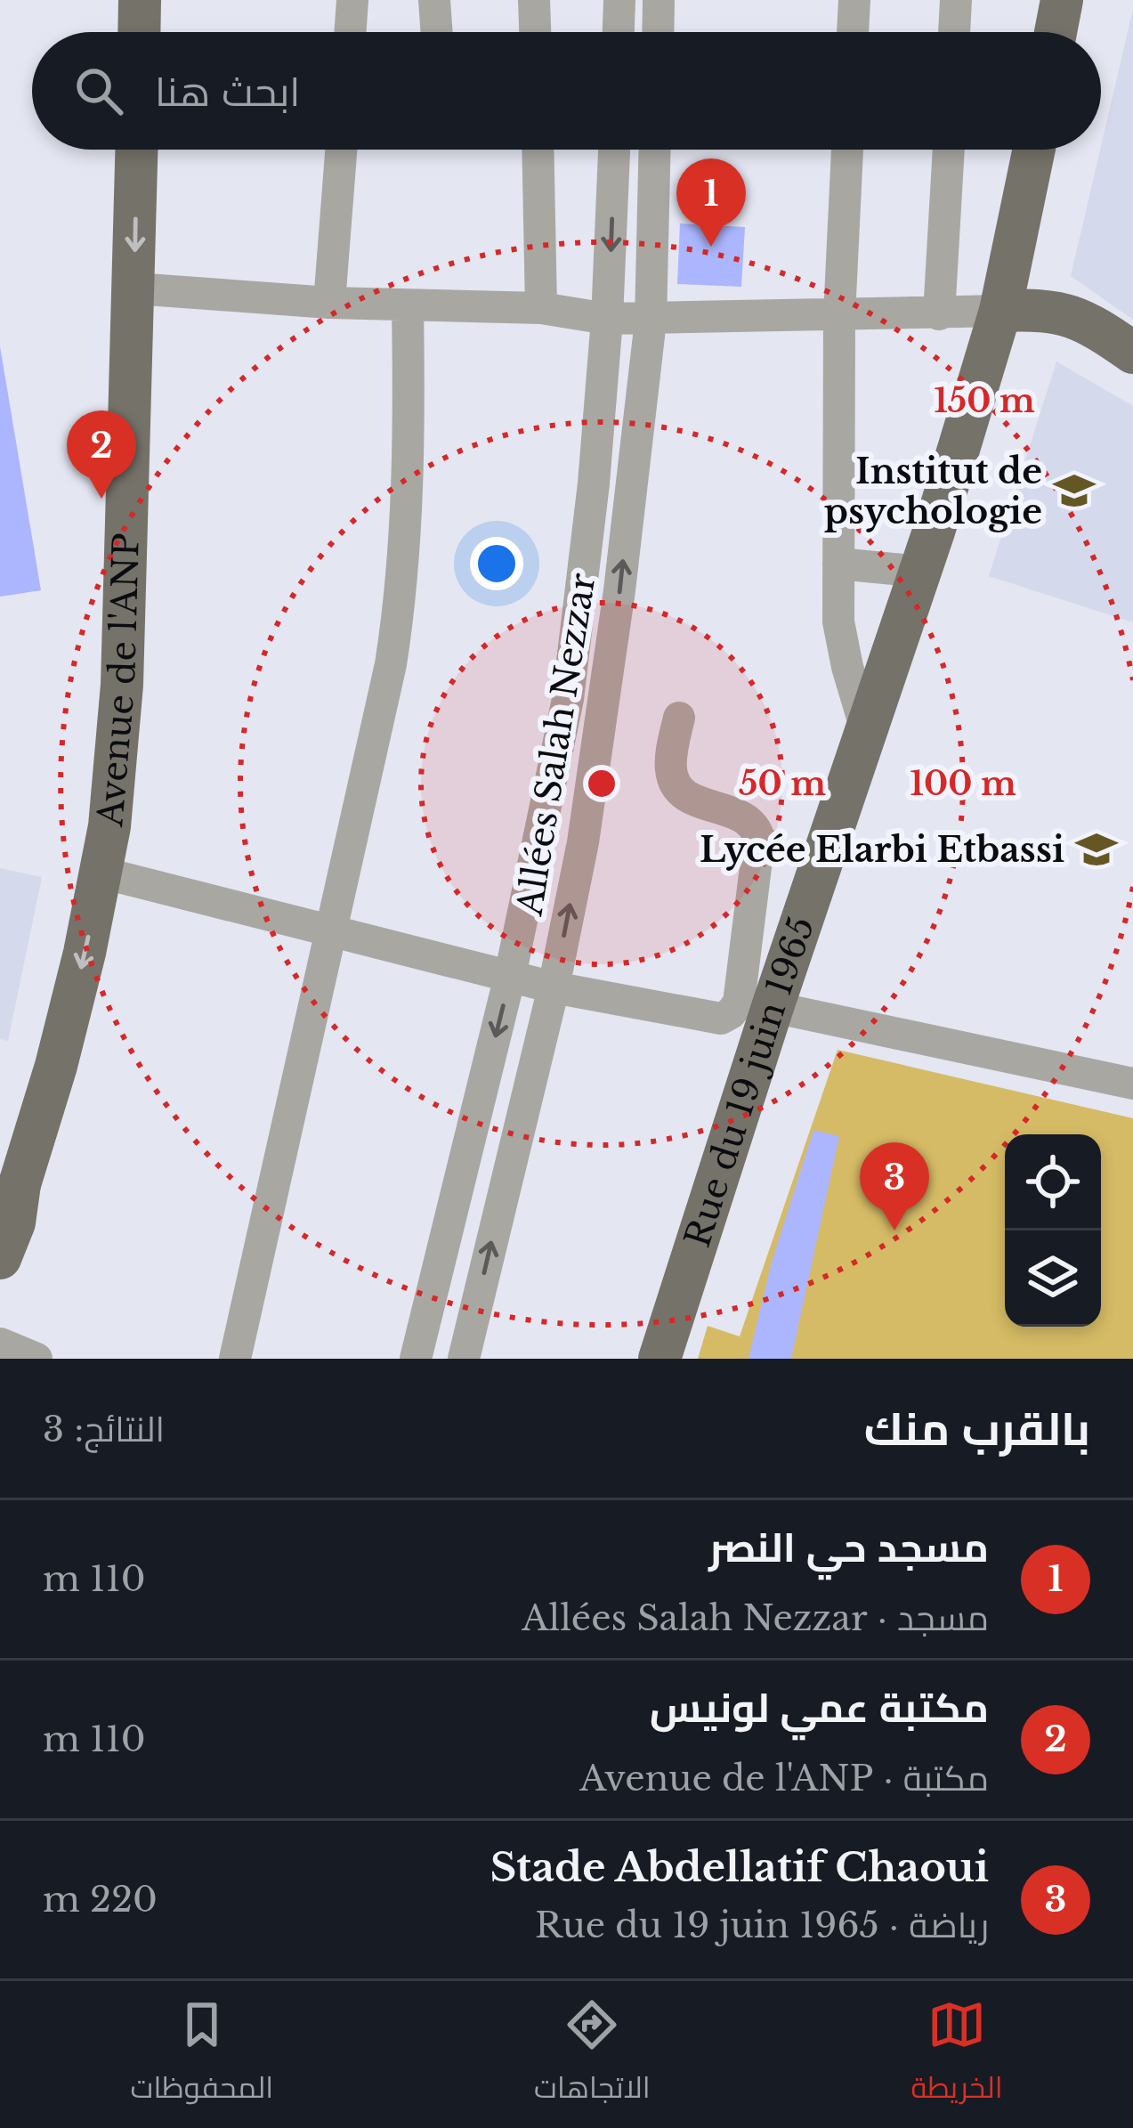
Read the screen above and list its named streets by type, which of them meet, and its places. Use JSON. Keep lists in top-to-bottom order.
{
  "streets": {
    "main road": ["Avenue de l'ANP", "Rue du 19 juin 1965"],
    "street": ["Allées Salah Nezzar"]
  },
  "one_way": ["Avenue de l'ANP"],
  "places": {
    "school or university": ["Institut de psychologie", "Lycée Elarbi Etbassi"]
  },
  "page": {
    "search": "ابحث هنا",
    "pins": ["1", "2", "3"],
    "heading": ["بالقرب منك", "النتائج: 3"],
    "list": [
      {
        "mark": "1",
        "name": "مسجد حي النصر",
        "note": "مسجد · Allées Salah Nezzar",
        "value": "110 m"
      },
      {
        "mark": "2",
        "name": "مكتبة عمي لونيس",
        "note": "مكتبة · Avenue de l'ANP",
        "value": "110 m"
      },
      {
        "mark": "3",
        "name": "Stade Abdellatif Chaoui",
        "note": "رياضة · Rue du 19 juin 1965",
        "value": "220 m"
      }
    ],
    "nav": ["الخريطة", "الاتجاهات", "المحفوظات"]
  },
  "rings": ["150 m", "50 m", "100 m"]
}
